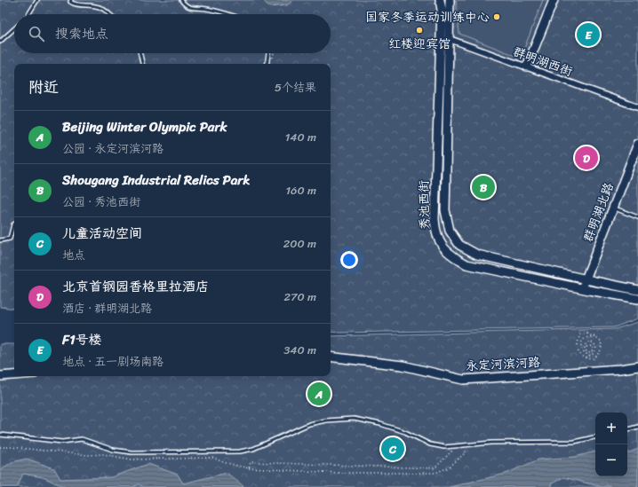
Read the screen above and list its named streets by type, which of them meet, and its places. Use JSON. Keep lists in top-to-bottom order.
{
  "streets": {
    "street": [
      "群明湖西街",
      "秀池西街",
      "群明湖北路",
      "永定河滨河路"
    ]
  },
  "crossings": [
    ["群明湖西街", "秀池西街"],
    ["秀池西街", "群明湖北路"]
  ],
  "places": ["国家冬季运动训练中心", "红楼迎宾馆"],
  "page": {
    "search": "搜索地点",
    "pins": [
      "E",
      "D",
      "B",
      "A",
      "C"
    ],
    "heading": ["附近", "5个结果"],
    "list": [
      {
        "mark": "A",
        "name": "Beijing Winter Olympic Park",
        "note": "公园 · 永定河滨河路",
        "value": "140 m"
      },
      {
        "mark": "B",
        "name": "Shougang Industrial Relics Park",
        "note": "公园 · 秀池西街",
        "value": "160 m"
      },
      {
        "mark": "C",
        "name": "儿童活动空间",
        "note": "地点",
        "value": "200 m"
      },
      {
        "mark": "D",
        "name": "北京首钢园香格里拉酒店",
        "note": "酒店 · 群明湖北路",
        "value": "270 m"
      },
      {
        "mark": "E",
        "name": "F1号楼",
        "note": "地点 · 五一剧场南路",
        "value": "340 m"
      }
    ],
    "map_buttons": ["+", "−"]
  }
}
